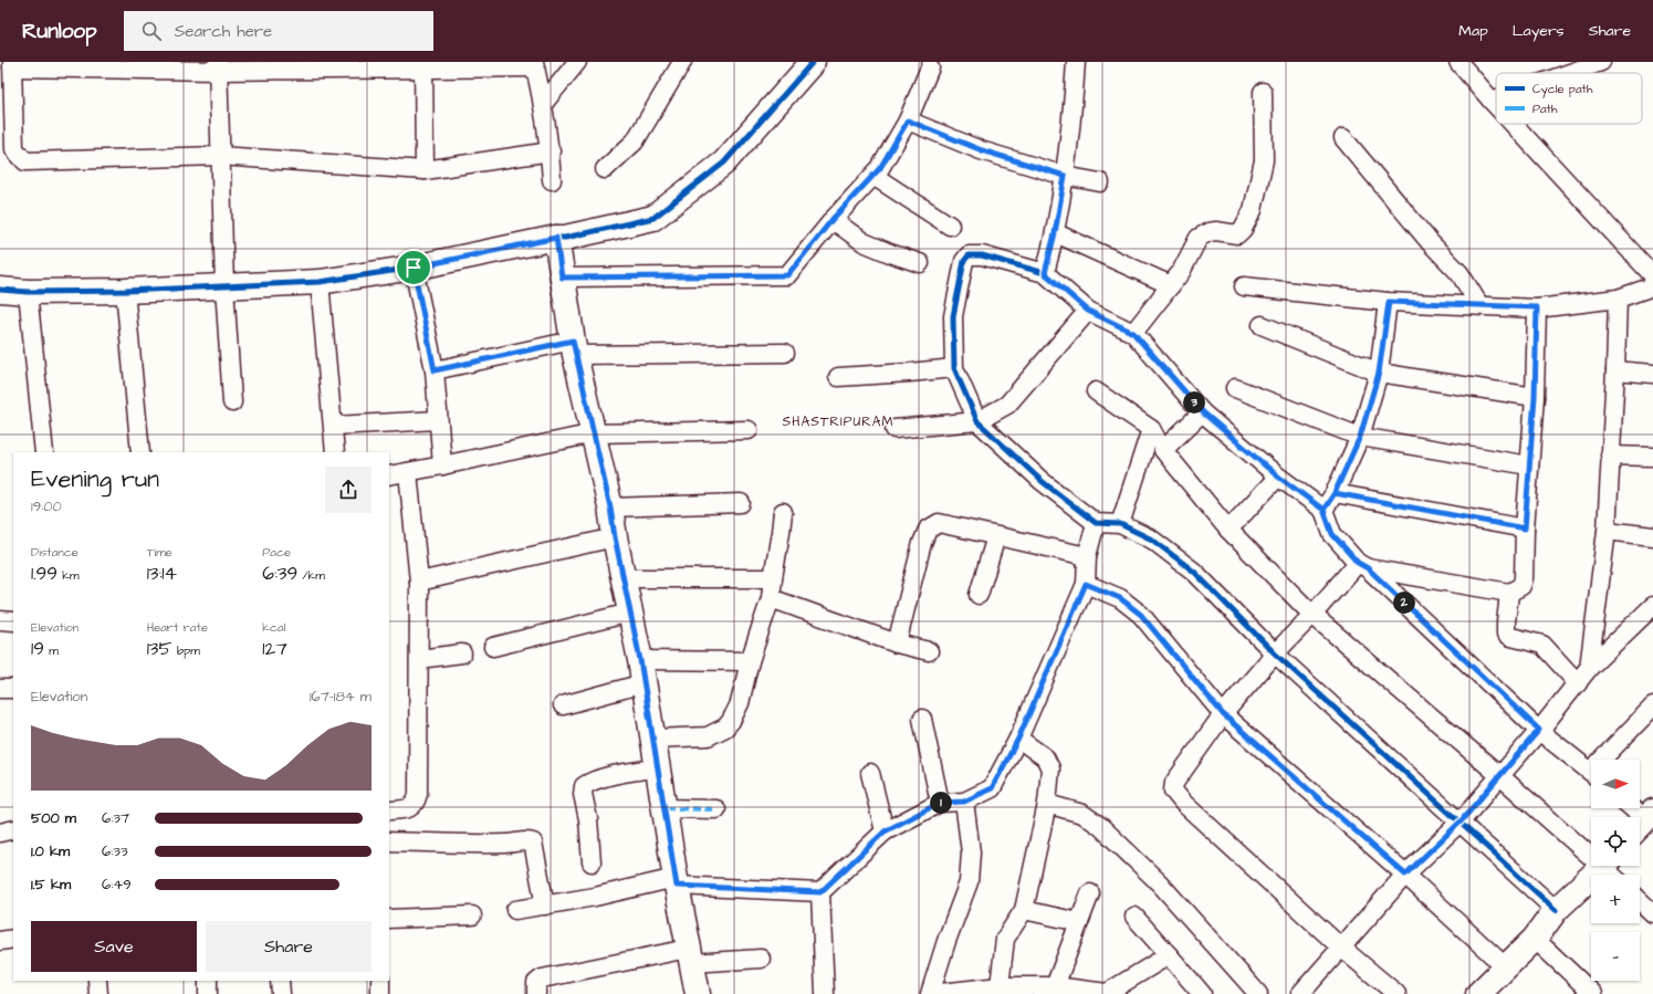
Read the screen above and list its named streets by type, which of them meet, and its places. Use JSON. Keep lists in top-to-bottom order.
{
  "districts": ["SHASTRIPURAM"],
  "legend": ["Cycle path", "Path"],
  "north": "right",
  "page": {
    "header": "Runloop",
    "search": "Search here",
    "nav": ["Map", "Layers", "Share"],
    "pins": ["3", "2", "1"],
    "heading": ["Evening run", "19:00"],
    "stats": [
      ["Distance", "1.99 km"],
      ["Time", "13:14"],
      ["Pace", "6:39 /km"],
      ["Elevation", "19 m"],
      ["Heart rate", "135 bpm"],
      ["kcal", "127"]
    ],
    "chart": ["Elevation", "167–184 m"],
    "map_buttons": ["+", "−"],
    "list": [
      {
        "name": "500 m",
        "note": "6:37"
      },
      {
        "name": "1.0 km",
        "note": "6:33"
      },
      {
        "name": "1.5 km",
        "note": "6:49"
      }
    ],
    "buttons": ["Save", "Share"]
  }
}
